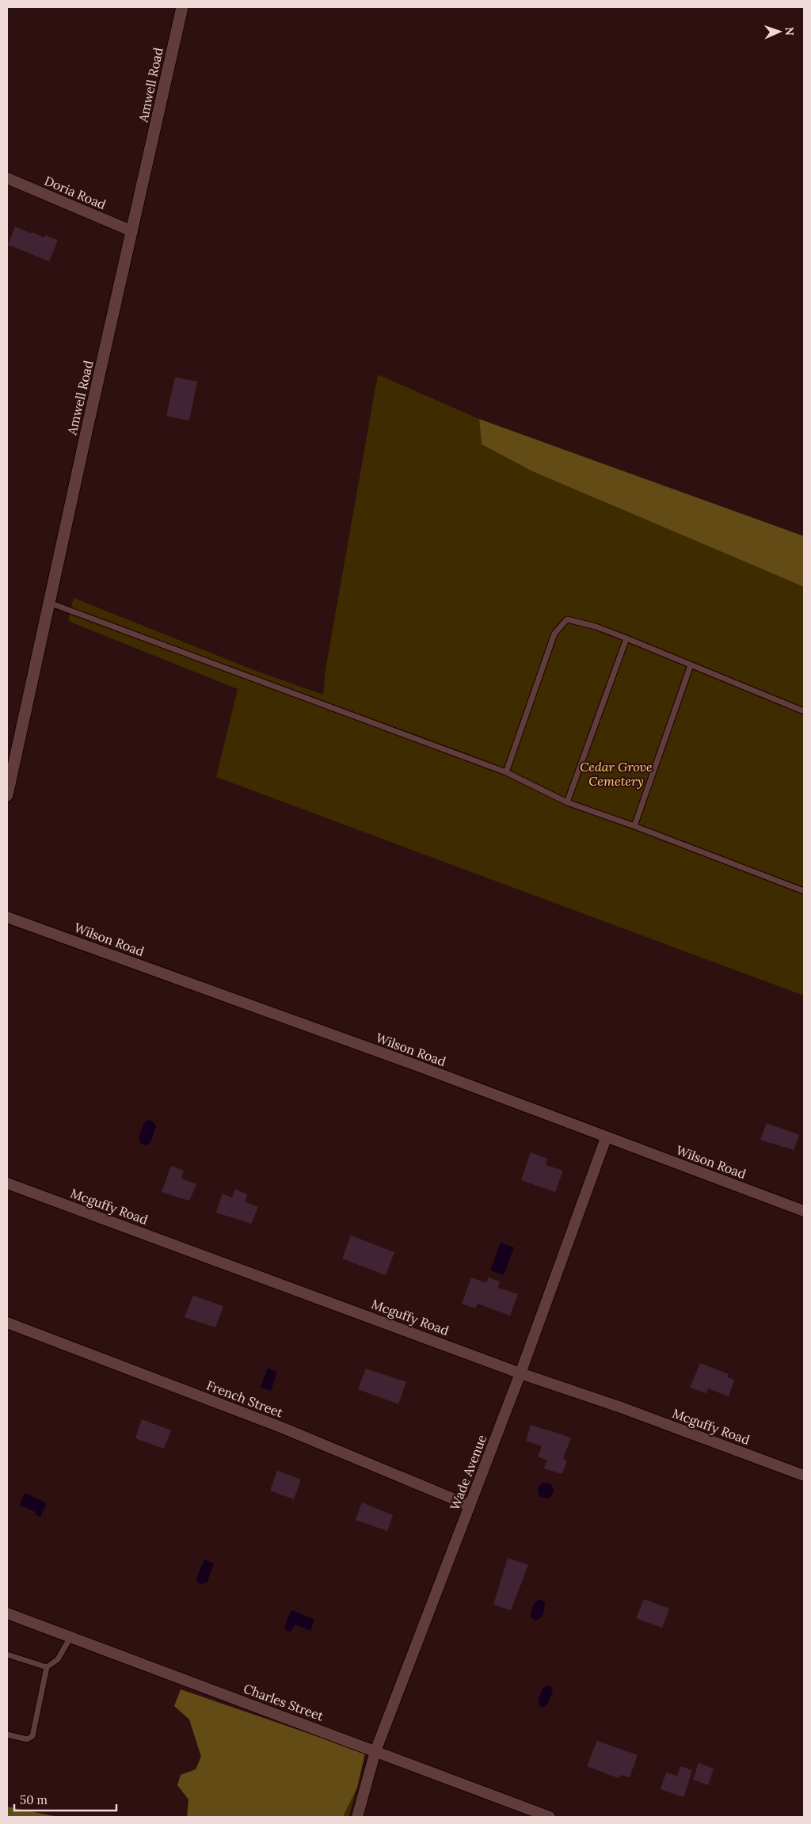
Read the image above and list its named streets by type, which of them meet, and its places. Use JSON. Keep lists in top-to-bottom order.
{
  "streets": {
    "main road": ["Amwell Road"],
    "street": [
      "Doria Road",
      "Wilson Road",
      "Mcguffy Road",
      "French Street",
      "Wade Avenue",
      "Charles Street"
    ]
  },
  "crossings": [
    ["Amwell Road", "Doria Road"],
    ["Wilson Road", "Wade Avenue"],
    ["Mcguffy Road", "Wade Avenue"],
    ["French Street", "Wade Avenue"],
    ["Wade Avenue", "Charles Street"]
  ],
  "parks": ["Cedar Grove Cemetery"],
  "scale_bar": "50 m",
  "north": "right"
}
